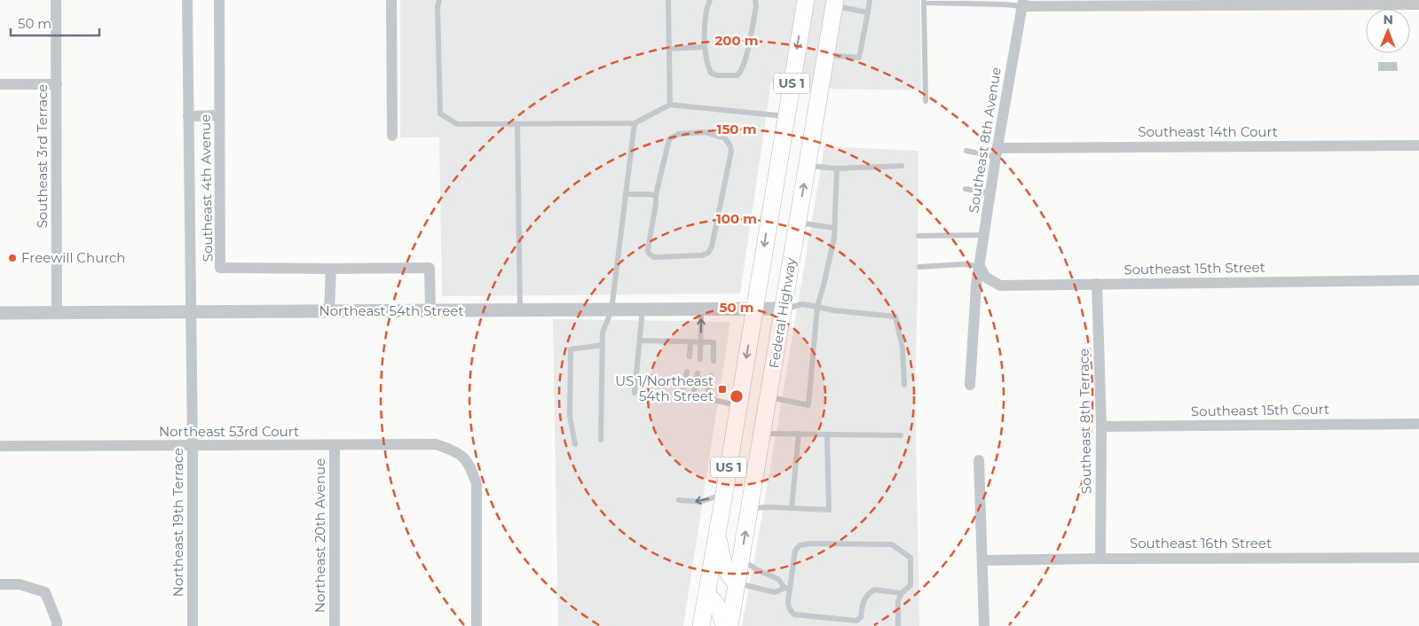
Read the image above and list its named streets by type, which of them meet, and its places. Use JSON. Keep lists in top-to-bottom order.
{
  "streets": {
    "main road": ["US 1", "Federal Highway"],
    "street": [
      "Southeast 14th Court",
      "Southeast 8th Avenue",
      "Southeast 3rd Terrace",
      "Southeast 4th Avenue",
      "Southeast 15th Street",
      "Northeast 54th Street",
      "Southeast 15th Court",
      "Southeast 8th Terrace",
      "Northeast 53rd Court",
      "Northeast 19th Terrace",
      "Northeast 20th Avenue",
      "Southeast 16th Street"
    ]
  },
  "crossings": [
    ["US 1", "Northeast 54th Street"],
    ["Southeast 14th Court", "Southeast 8th Avenue"],
    ["Southeast 8th Avenue", "Southeast 15th Street"],
    ["Southeast 3rd Terrace", "Northeast 54th Street"],
    ["Southeast 4th Avenue", "Northeast 54th Street"],
    ["Southeast 4th Avenue", "Northeast 19th Terrace"],
    ["Southeast 15th Street", "Southeast 8th Terrace"],
    ["Northeast 54th Street", "Federal Highway"],
    ["Northeast 54th Street", "Northeast 19th Terrace"],
    ["Southeast 15th Court", "Southeast 8th Terrace"],
    ["Southeast 8th Terrace", "Southeast 16th Street"],
    ["Northeast 53rd Court", "Northeast 19th Terrace"],
    ["Northeast 53rd Court", "Northeast 20th Avenue"]
  ],
  "places": {
    "other": ["Freewill Church"],
    "transit": ["US 1/Northeast 54th Street"]
  },
  "scale_bar": "50 m",
  "north": "top",
  "rings": [
    "200 m",
    "150 m",
    "100 m",
    "50 m"
  ]
}
